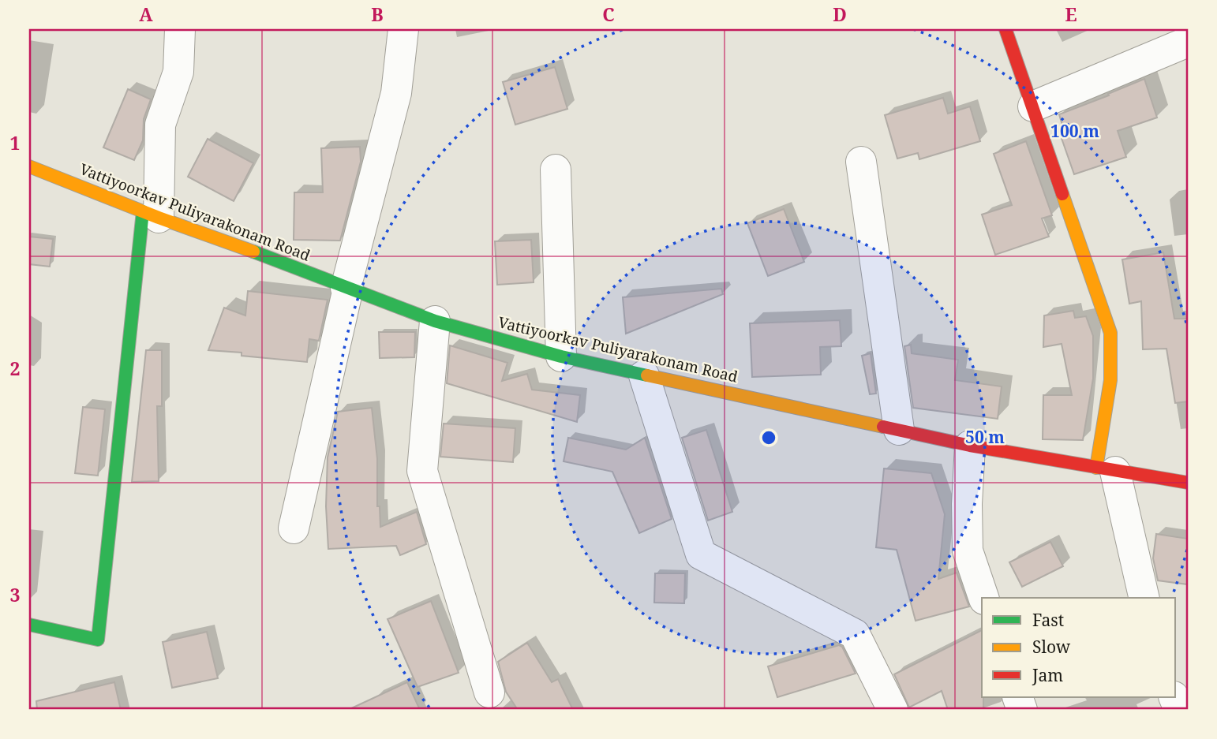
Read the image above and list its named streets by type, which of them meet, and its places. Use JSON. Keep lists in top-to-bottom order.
{
  "streets": {
    "main road": ["Vattiyoorkav Puliyarakonam Road"]
  },
  "legend": ["Fast", "Slow", "Jam"],
  "grid": {
    "columns": [
      "A",
      "B",
      "C",
      "D",
      "E"
    ],
    "rows": ["1", "2", "3"]
  },
  "rings": ["100 m", "50 m"]
}
